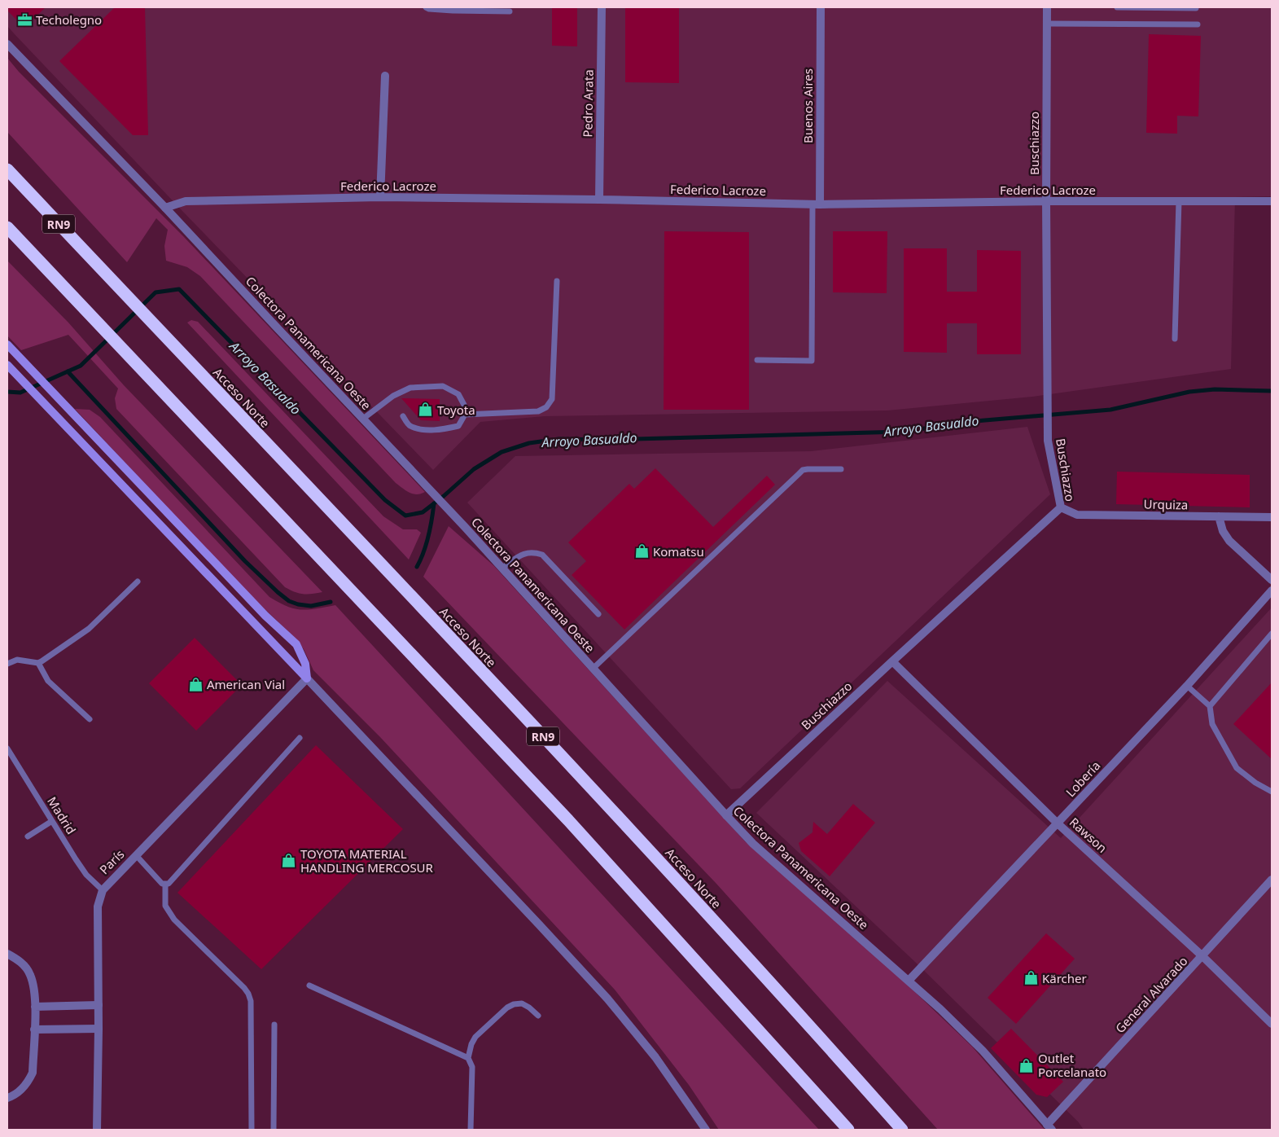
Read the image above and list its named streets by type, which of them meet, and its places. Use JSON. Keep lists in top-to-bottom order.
{
  "streets": {
    "highway": ["RN9", "Acceso Norte"],
    "street": [
      "Pedro Arata",
      "Buenos Aires",
      "Buschiazzo",
      "Federico Lacroze",
      "Colectora Panamericana Oeste",
      "Urquiza",
      "Lobería",
      "Rawson",
      "París",
      "General Alvarado"
    ],
    "lane": ["Madrid"]
  },
  "crossings": [
    ["Pedro Arata", "Federico Lacroze"],
    ["Buenos Aires", "Federico Lacroze"],
    ["Buschiazzo", "Federico Lacroze"],
    ["Buschiazzo", "Colectora Panamericana Oeste"],
    ["Buschiazzo", "Urquiza"],
    ["Buschiazzo", "Rawson"],
    ["Federico Lacroze", "Colectora Panamericana Oeste"],
    ["Colectora Panamericana Oeste", "Lobería"],
    ["Colectora Panamericana Oeste", "General Alvarado"],
    ["Lobería", "Rawson"],
    ["Madrid", "París"],
    ["Rawson", "General Alvarado"]
  ],
  "water": ["Arroyo Basualdo"],
  "places": {
    "office": ["Techolegno"],
    "shop": [
      "Toyota",
      "Komatsu",
      "American Vial",
      "TOYOTA MATERIAL HANDLING MERCOSUR",
      "Kärcher",
      "Outlet Porcelanato"
    ]
  }
}
